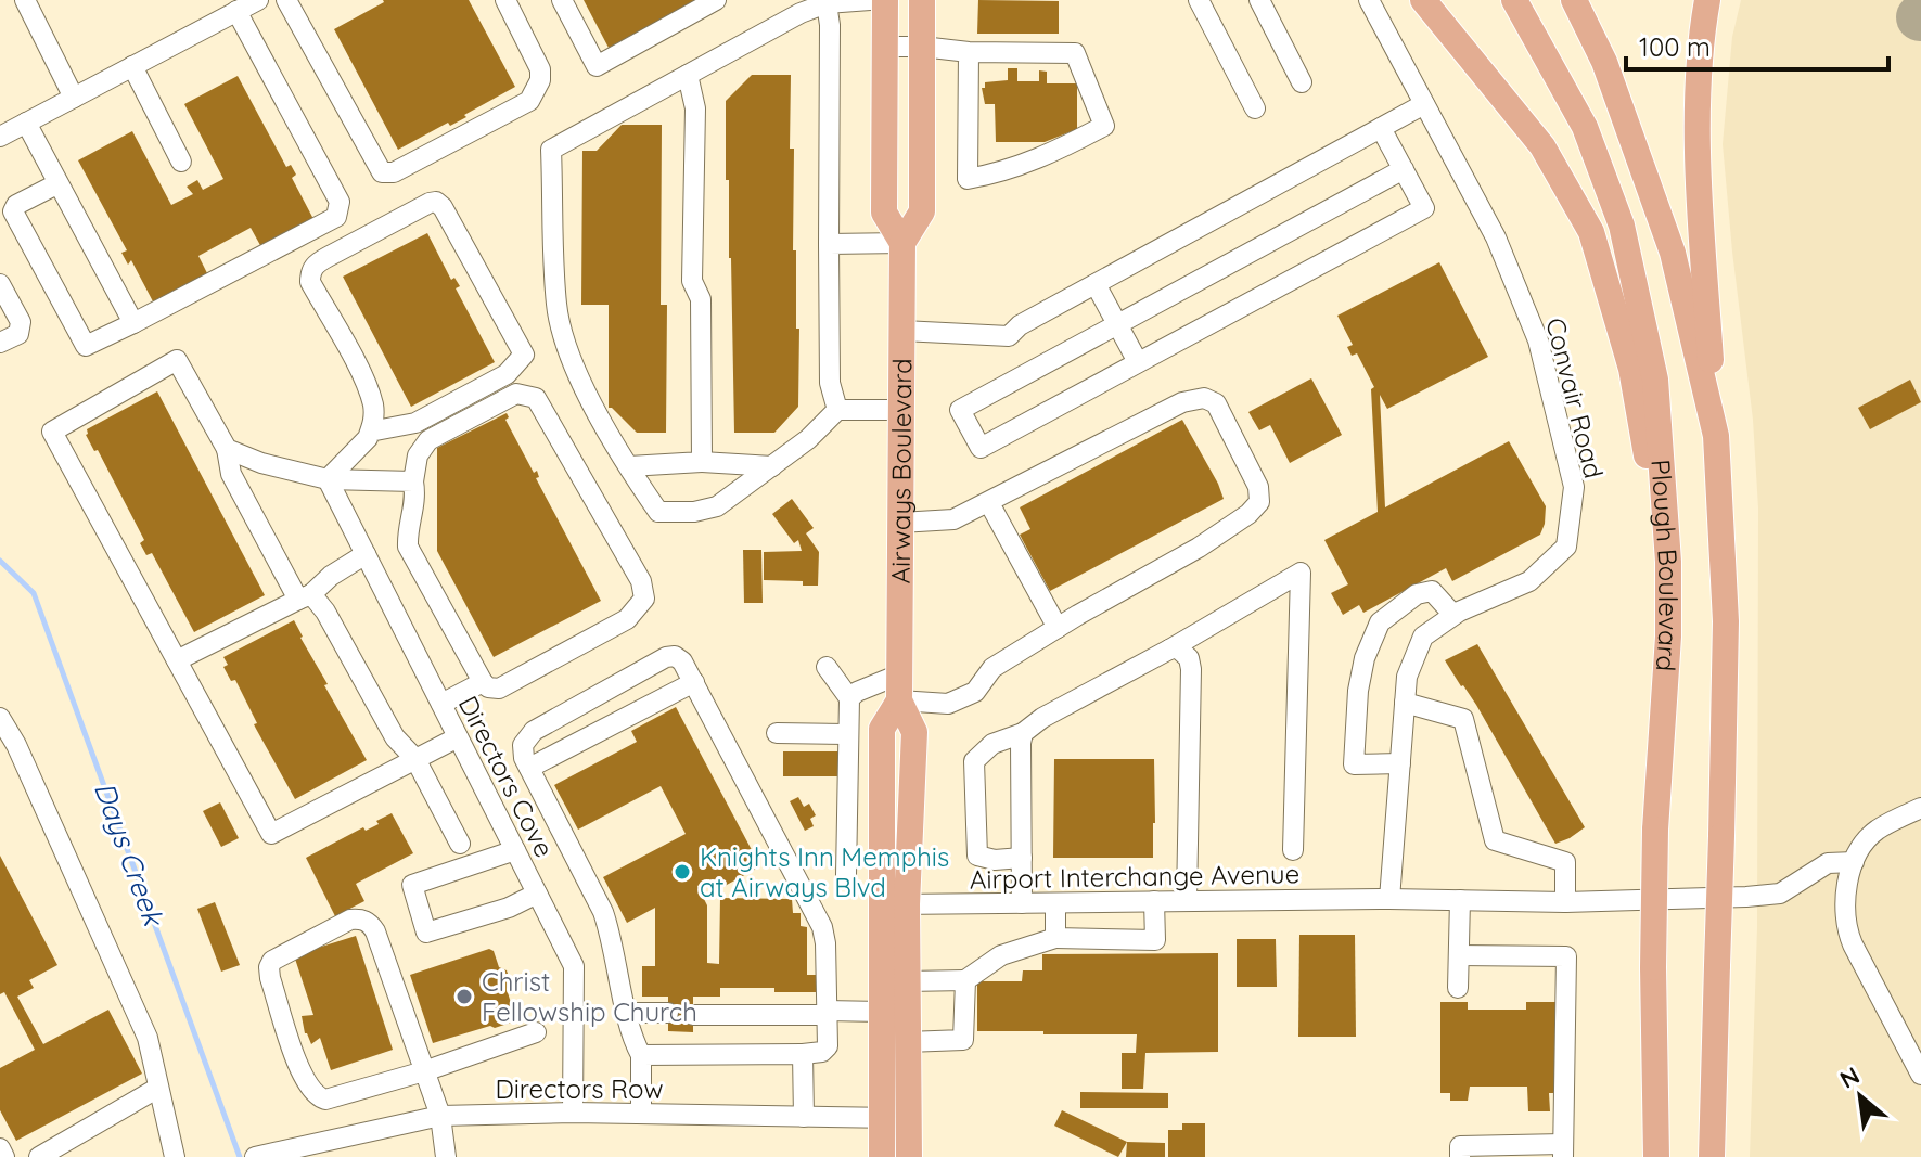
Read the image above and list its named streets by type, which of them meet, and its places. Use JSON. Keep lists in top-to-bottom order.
{
  "streets": {
    "main road": ["Airways Boulevard", "Plough Boulevard"],
    "street": [
      "Convair Road",
      "Directors Cove",
      "Airport Interchange Avenue",
      "Directors Row"
    ]
  },
  "crossings": [
    ["Convair Road", "Airport Interchange Avenue"],
    ["Airways Boulevard", "Airport Interchange Avenue"],
    ["Airways Boulevard", "Directors Row"],
    ["Directors Cove", "Directors Row"]
  ],
  "water": ["Days Creek"],
  "places": ["Knights Inn Memphis at Airways Blvd", "Christ Fellowship Church"],
  "scale_bar": "100 m",
  "north": "top left"
}
